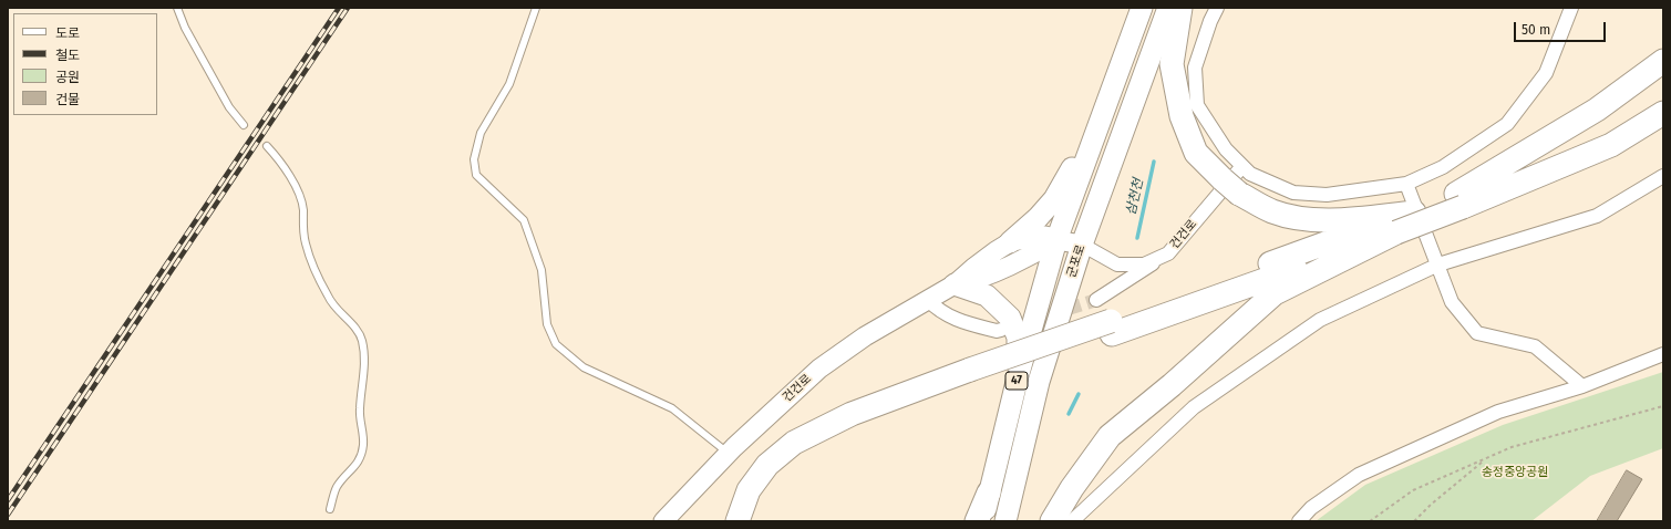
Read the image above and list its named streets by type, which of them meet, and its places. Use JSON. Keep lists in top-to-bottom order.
{
  "streets": {
    "main road": ["건건로", "군포로", "47"]
  },
  "crossings": [
    ["건건로", "군포로"]
  ],
  "water": ["삼천천"],
  "parks": ["송정중앙공원"],
  "legend": [
    "도로",
    "철도",
    "공원",
    "건물"
  ],
  "scale_bar": "50 m"
}
